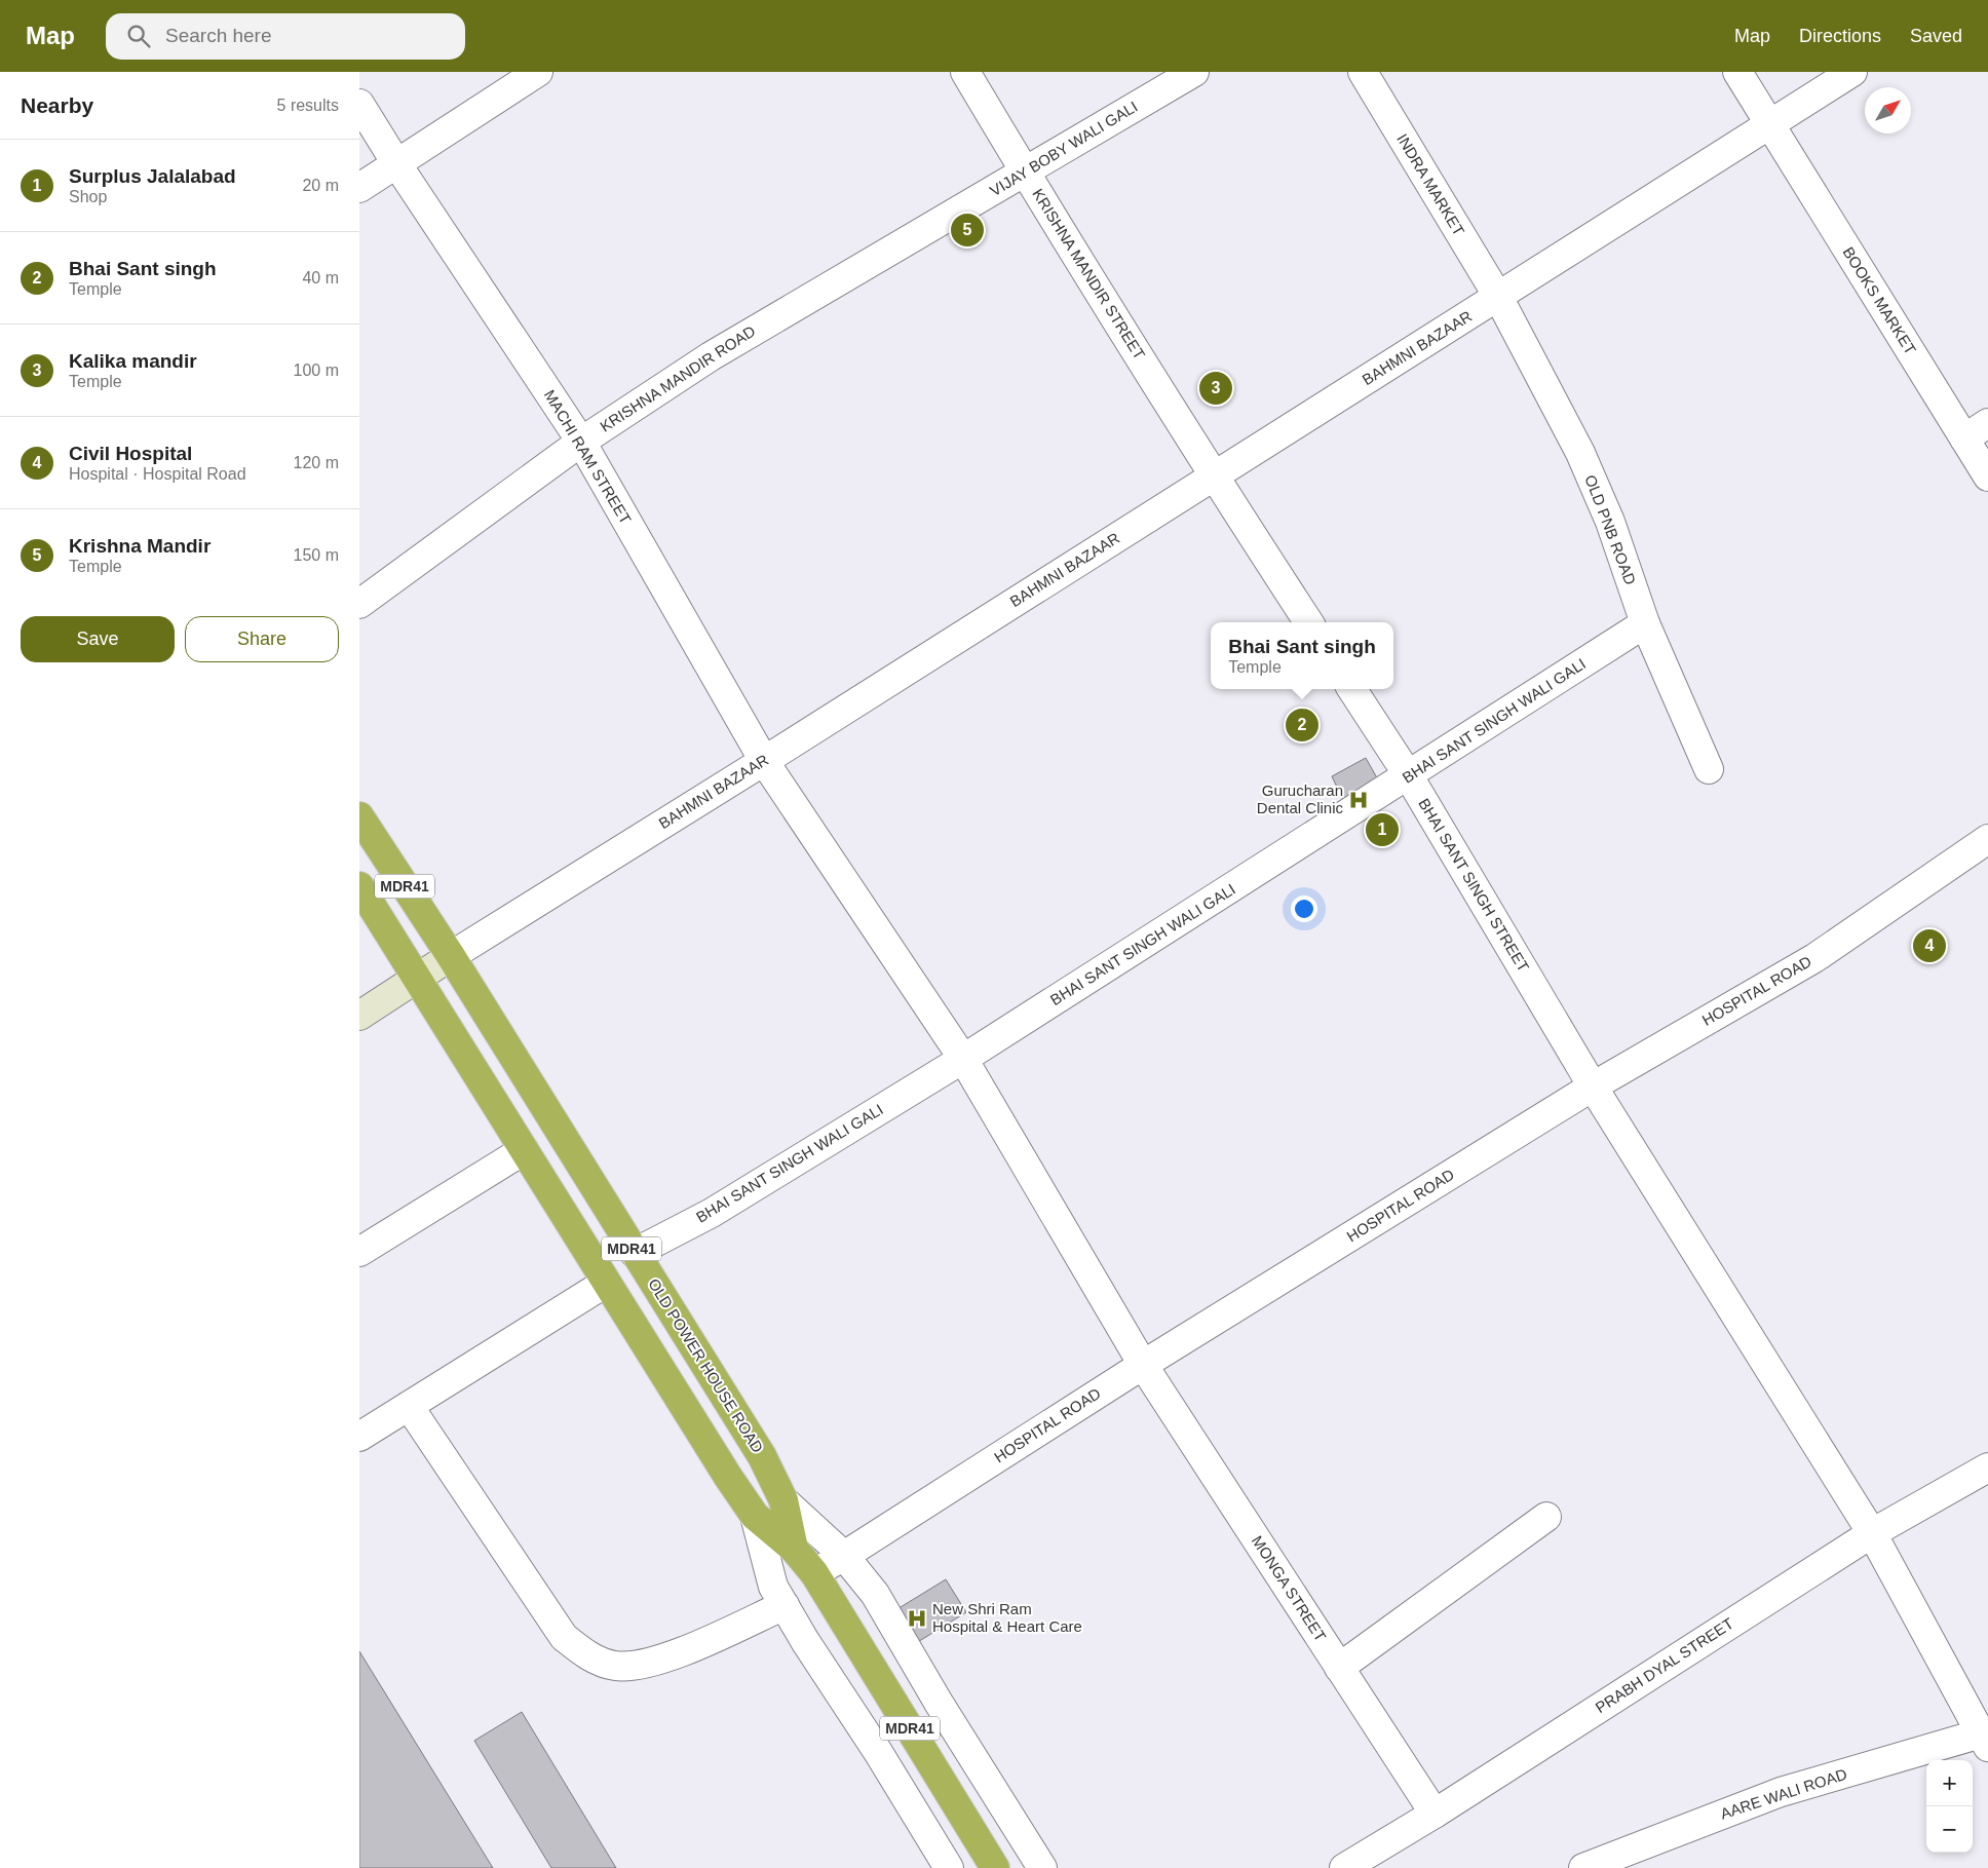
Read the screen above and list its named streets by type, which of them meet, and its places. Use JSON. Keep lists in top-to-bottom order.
{
  "streets": {
    "highway": ["MDR41", "OLD POWER HOUSE ROAD"],
    "street": [
      "VIJAY BOBY WALI GALI",
      "INDRA MARKET",
      "KRISHNA MANDIR STREET",
      "BOOKS MARKET",
      "BAHMNI BAZAAR",
      "KRISHNA MANDIR ROAD",
      "MACHI RAM STREET",
      "OLD PNB ROAD",
      "BHAI SANT SINGH WALI GALI",
      "BHAI SANT SINGH STREET",
      "HOSPITAL ROAD",
      "MONGA STREET",
      "PRABH DYAL STREET",
      "AARE WALI ROAD"
    ]
  },
  "crossings": [
    ["VIJAY BOBY WALI GALI", "KRISHNA MANDIR STREET"],
    ["VIJAY BOBY WALI GALI", "KRISHNA MANDIR ROAD"],
    ["INDRA MARKET", "BAHMNI BAZAAR"],
    ["INDRA MARKET", "OLD PNB ROAD"],
    ["KRISHNA MANDIR STREET", "BAHMNI BAZAAR"],
    ["BOOKS MARKET", "BAHMNI BAZAAR"],
    ["BAHMNI BAZAAR", "MACHI RAM STREET"],
    ["BAHMNI BAZAAR", "OLD PNB ROAD"],
    ["BAHMNI BAZAAR", "MDR41"],
    ["BAHMNI BAZAAR", "OLD POWER HOUSE ROAD"],
    ["KRISHNA MANDIR ROAD", "MACHI RAM STREET"],
    ["MACHI RAM STREET", "BHAI SANT SINGH WALI GALI"],
    ["MACHI RAM STREET", "MONGA STREET"],
    ["OLD PNB ROAD", "BHAI SANT SINGH WALI GALI"],
    ["BHAI SANT SINGH WALI GALI", "BHAI SANT SINGH STREET"],
    ["BHAI SANT SINGH WALI GALI", "OLD POWER HOUSE ROAD"],
    ["BHAI SANT SINGH WALI GALI", "MONGA STREET"],
    ["BHAI SANT SINGH STREET", "HOSPITAL ROAD"],
    ["BHAI SANT SINGH STREET", "PRABH DYAL STREET"],
    ["BHAI SANT SINGH STREET", "AARE WALI ROAD"],
    ["MDR41", "OLD POWER HOUSE ROAD"],
    ["HOSPITAL ROAD", "OLD POWER HOUSE ROAD"],
    ["HOSPITAL ROAD", "MONGA STREET"],
    ["MONGA STREET", "PRABH DYAL STREET"]
  ],
  "places": {
    "hospital": ["Gurucharan Dental Clinic", "New Shri Ram Hospital & Heart Care"]
  },
  "north": "top right",
  "page": {
    "header": "Map",
    "search": "Search here",
    "nav": ["Map", "Directions", "Saved"],
    "heading": ["Nearby", "5 results"],
    "list": [
      {
        "mark": "1",
        "name": "Surplus Jalalabad",
        "note": "Shop",
        "value": "20 m"
      },
      {
        "mark": "2",
        "name": "Bhai Sant singh",
        "note": "Temple",
        "value": "40 m"
      },
      {
        "mark": "3",
        "name": "Kalika mandir",
        "note": "Temple",
        "value": "100 m"
      },
      {
        "mark": "4",
        "name": "Civil Hospital",
        "note": "Hospital · Hospital Road",
        "value": "120 m"
      },
      {
        "mark": "5",
        "name": "Krishna Mandir",
        "note": "Temple",
        "value": "150 m"
      }
    ],
    "pins": [
      "5",
      "3",
      "2",
      "1",
      "4"
    ],
    "buttons": ["Save", "Share"],
    "popup": ["Bhai Sant singh", "Temple"],
    "map_buttons": ["+", "−"]
  }
}
